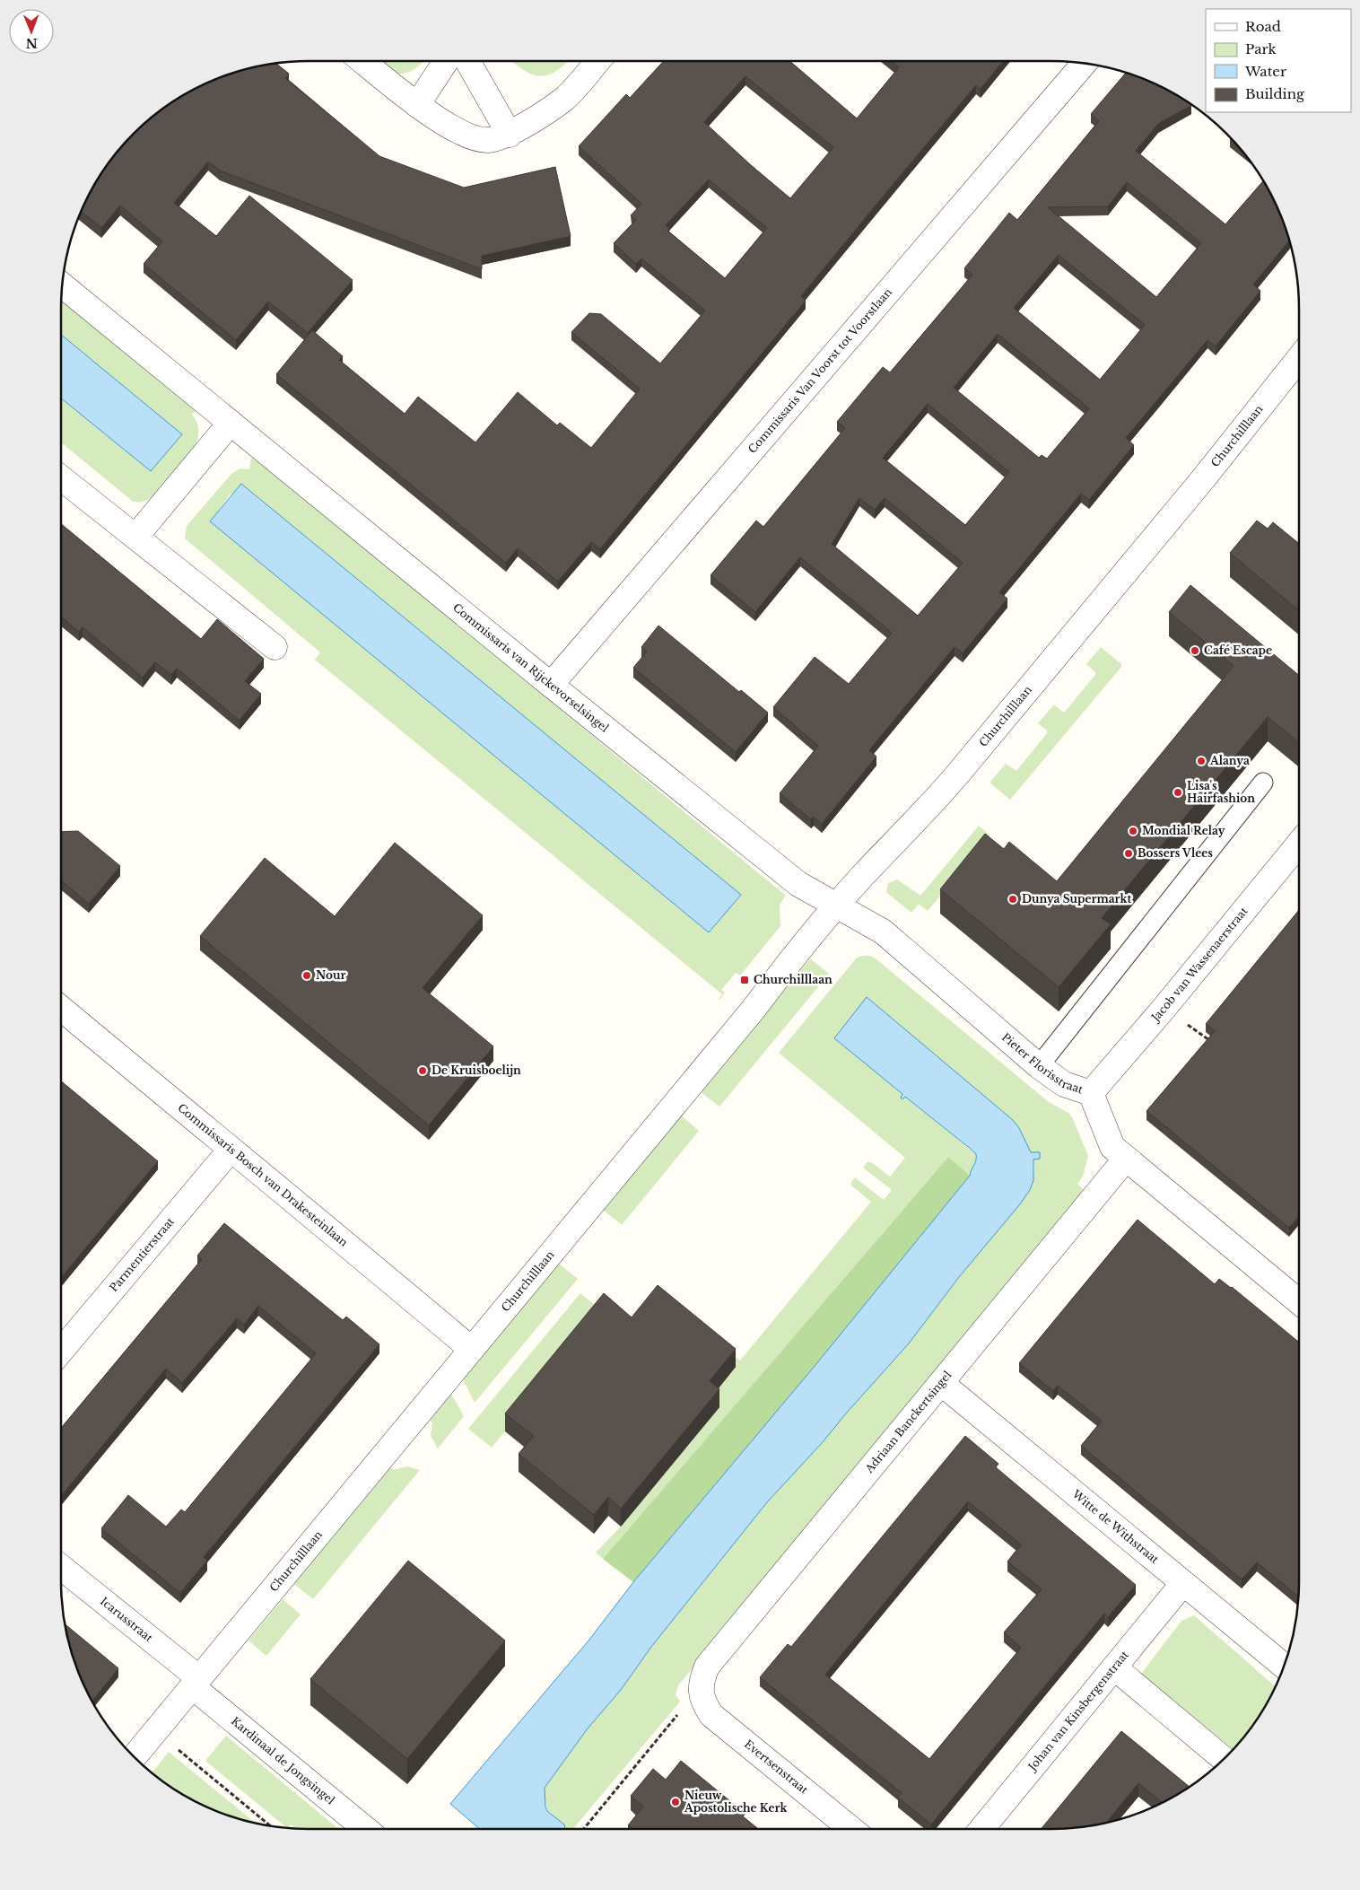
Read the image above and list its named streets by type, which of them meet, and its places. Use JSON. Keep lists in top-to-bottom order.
{
  "streets": {
    "street": [
      "Commissaris Van Voorst tot Voorstlaan",
      "Churchilllaan",
      "Commissaris van Rijckevorselsingel",
      "Jacob van Wassenaerstraat",
      "Pieter Florisstraat",
      "Commissaris Bosch van Drakesteinlaan",
      "Parmentierstraat",
      "Adriaan Banckertsingel",
      "Witte de Withstraat",
      "Icarusstraat",
      "Johan van Kinsbergenstraat",
      "Kardinaal de Jongsingel",
      "Evertsenstraat"
    ]
  },
  "crossings": [
    ["Commissaris Van Voorst tot Voorstlaan", "Commissaris van Rijckevorselsingel"],
    ["Churchilllaan", "Commissaris van Rijckevorselsingel"],
    ["Churchilllaan", "Pieter Florisstraat"],
    ["Churchilllaan", "Commissaris Bosch van Drakesteinlaan"],
    ["Churchilllaan", "Icarusstraat"],
    ["Churchilllaan", "Kardinaal de Jongsingel"],
    ["Commissaris van Rijckevorselsingel", "Pieter Florisstraat"],
    ["Jacob van Wassenaerstraat", "Pieter Florisstraat"],
    ["Pieter Florisstraat", "Adriaan Banckertsingel"],
    ["Commissaris Bosch van Drakesteinlaan", "Parmentierstraat"],
    ["Adriaan Banckertsingel", "Witte de Withstraat"],
    ["Adriaan Banckertsingel", "Evertsenstraat"],
    ["Witte de Withstraat", "Johan van Kinsbergenstraat"],
    ["Icarusstraat", "Kardinaal de Jongsingel"]
  ],
  "places": {
    "other": [
      "Café Escape",
      "Alanya",
      "Lisa's Hairfashion",
      "Mondial Relay",
      "Bossers Vlees",
      "Dunya Supermarkt",
      "Nour",
      "De Kruisboelijn",
      "Nieuw Apostolische Kerk"
    ],
    "transit": ["Churchilllaan"]
  },
  "legend": [
    "Road",
    "Park",
    "Water",
    "Building"
  ],
  "north": "bottom"
}
